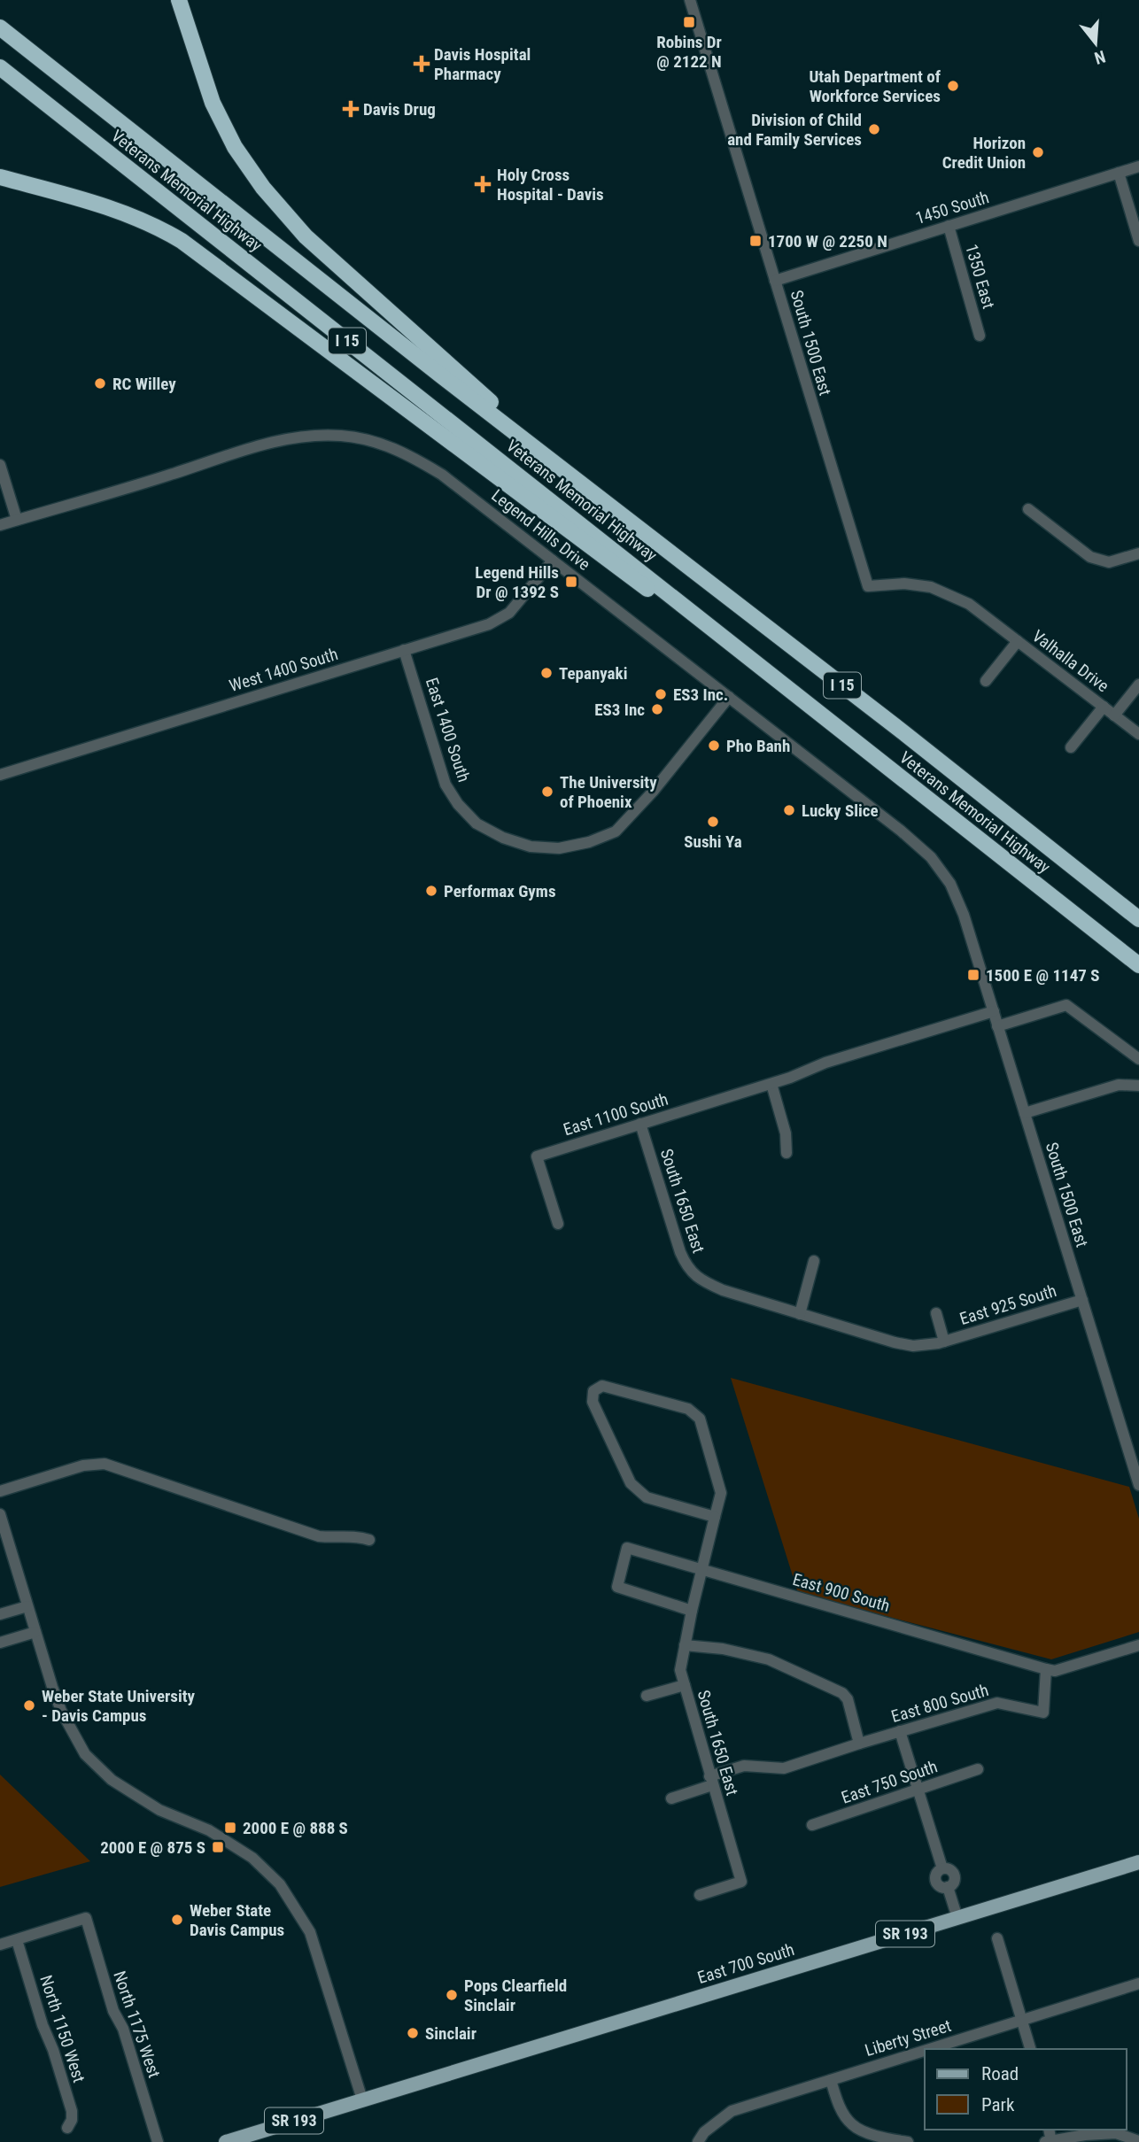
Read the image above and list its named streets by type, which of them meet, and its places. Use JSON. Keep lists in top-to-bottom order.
{
  "streets": {
    "highway": ["Veterans Memorial Highway", "I 15"],
    "main road": ["SR 193", "East 700 South"],
    "street": [
      "1450 South",
      "1350 East",
      "South 1500 East",
      "Legend Hills Drive",
      "Valhalla Drive",
      "West 1400 South",
      "East 1400 South",
      "East 1100 South",
      "South 1650 East",
      "East 925 South",
      "East 900 South",
      "East 800 South",
      "East 750 South",
      "North 1175 West",
      "North 1150 West",
      "Liberty Street"
    ]
  },
  "crossings": [
    ["1450 South", "1350 East"],
    ["1450 South", "South 1500 East"],
    ["South 1500 East", "Legend Hills Drive"],
    ["South 1500 East", "Valhalla Drive"],
    ["South 1500 East", "East 1100 South"],
    ["South 1500 East", "East 925 South"],
    ["Legend Hills Drive", "West 1400 South"],
    ["Legend Hills Drive", "East 1400 South"],
    ["West 1400 South", "East 1400 South"],
    ["East 1100 South", "South 1650 East"],
    ["South 1650 East", "East 925 South"],
    ["South 1650 East", "East 900 South"],
    ["South 1650 East", "East 800 South"],
    ["East 900 South", "East 800 South"],
    ["SR 193", "East 700 South"],
    ["North 1175 West", "North 1150 West"]
  ],
  "places": {
    "transit": [
      "Robins Dr @ 2122 N",
      "1700 W @ 2250 N",
      "Legend Hills Dr @ 1392 S",
      "1500 E @ 1147 S",
      "2000 E @ 888 S",
      "2000 E @ 875 S"
    ],
    "health": ["Davis Hospital Pharmacy", "Davis Drug", "Holy Cross Hospital - Davis"],
    "other": [
      "Utah Department of Workforce Services",
      "Division of Child and Family Services",
      "Horizon Credit Union",
      "RC Willey",
      "Tepanyaki",
      "ES3 Inc.",
      "ES3 Inc",
      "Pho Banh",
      "The University of Phoenix",
      "Lucky Slice",
      "Sushi Ya",
      "Performax Gyms",
      "Weber State University - Davis Campus",
      "Weber State Davis Campus",
      "Pops Clearfield Sinclair",
      "Sinclair"
    ]
  },
  "legend": ["Road", "Park"],
  "north": "bottom"
}
